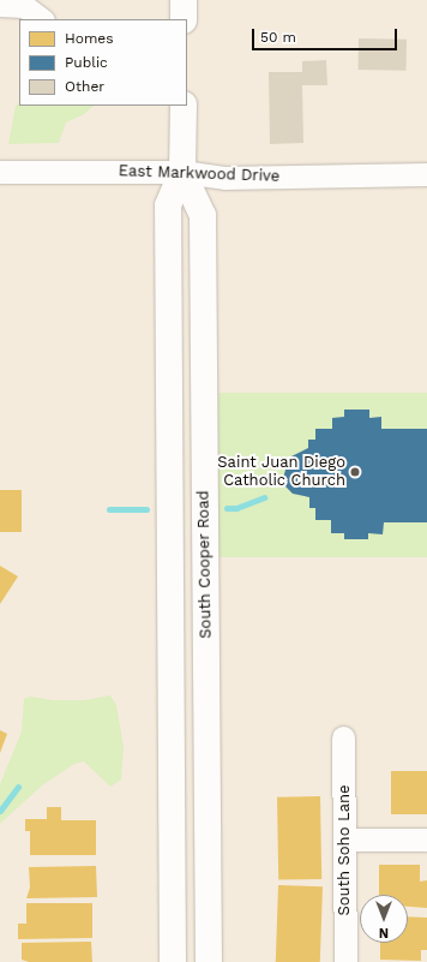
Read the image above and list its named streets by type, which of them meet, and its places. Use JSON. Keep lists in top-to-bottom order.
{
  "streets": {
    "main road": ["South Cooper Road"],
    "street": ["East Markwood Drive", "South Soho Lane"]
  },
  "crossings": [
    ["East Markwood Drive", "South Cooper Road"]
  ],
  "places": ["Saint Juan Diego Catholic Church"],
  "legend": ["Homes", "Public", "Other"],
  "scale_bar": "50 m",
  "north": "bottom"
}
